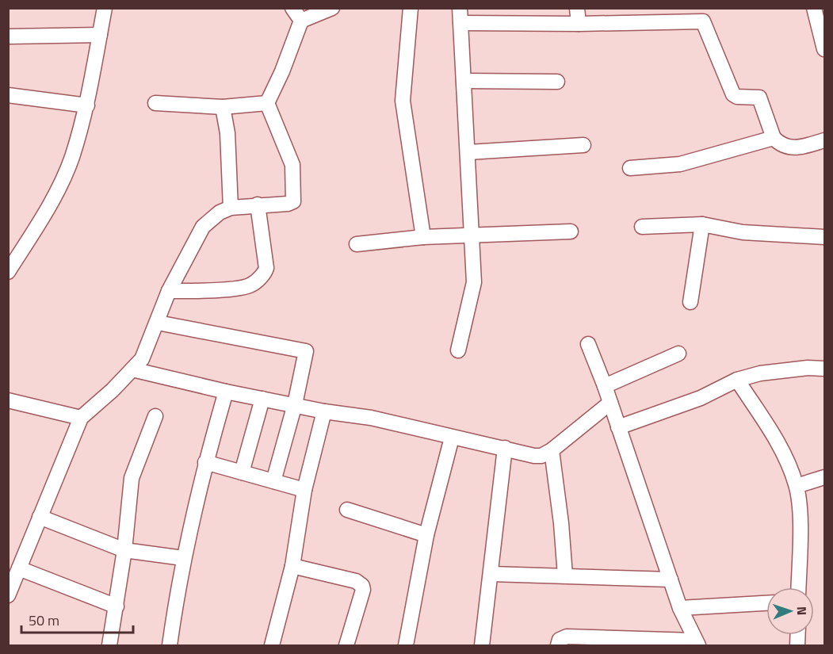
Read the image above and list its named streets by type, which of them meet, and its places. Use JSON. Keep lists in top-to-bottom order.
{
  "scale_bar": "50 m",
  "north": "right"
}
